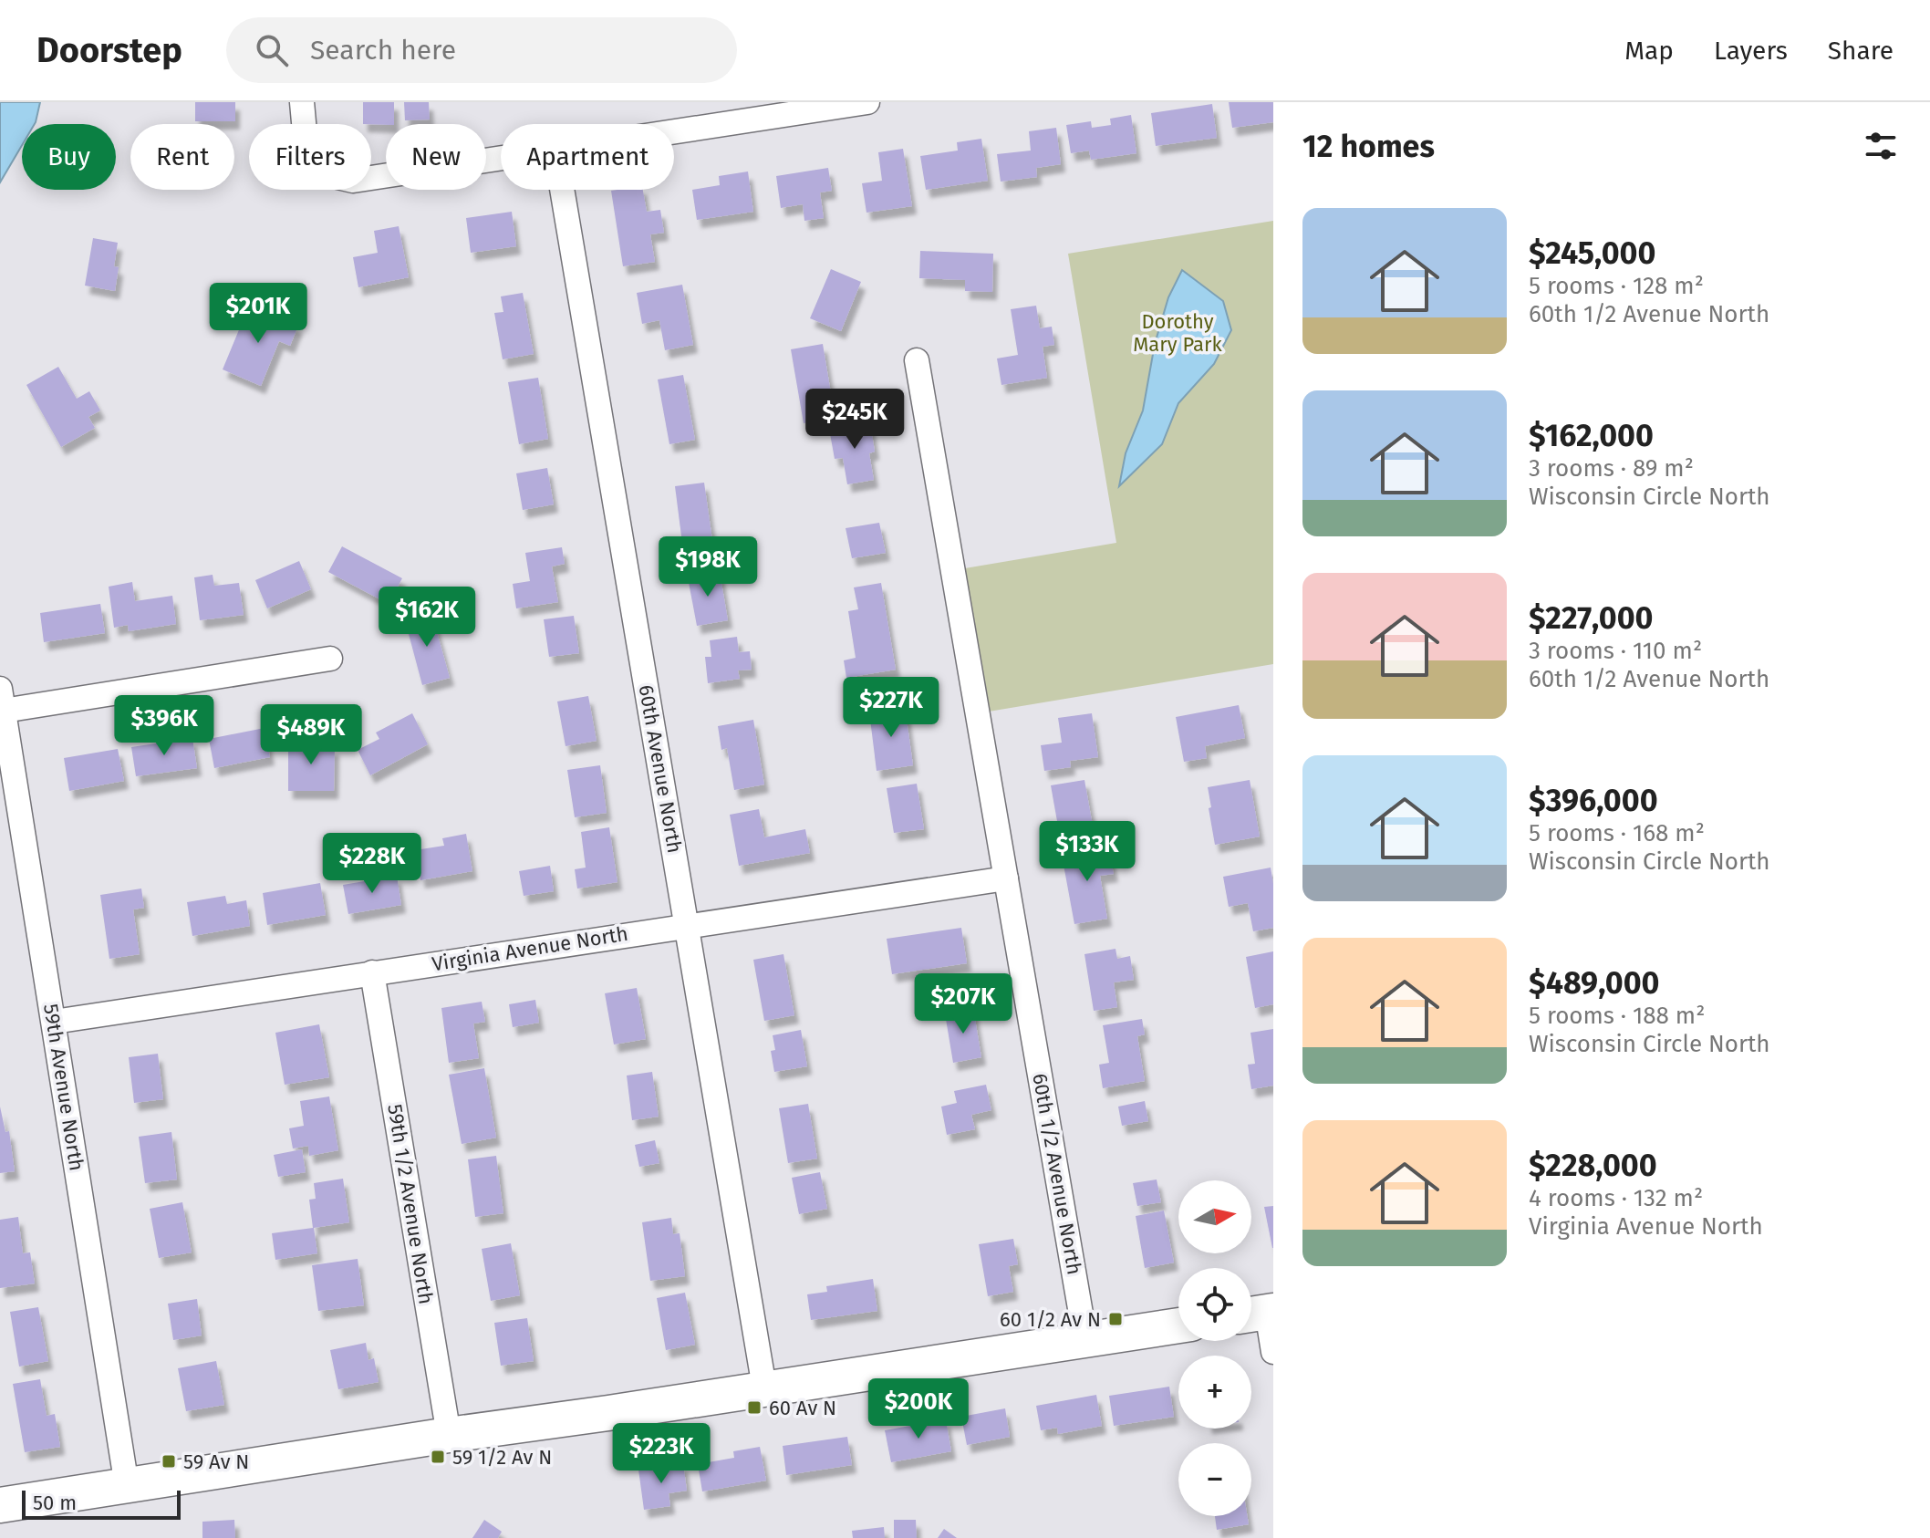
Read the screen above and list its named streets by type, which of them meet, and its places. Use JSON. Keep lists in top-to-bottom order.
{
  "streets": {
    "street": [
      "60th Avenue North",
      "Virginia Avenue North",
      "59th Avenue North",
      "60th 1/2 Avenue North",
      "59th 1/2 Avenue North"
    ]
  },
  "crossings": [
    ["60th Avenue North", "Virginia Avenue North"],
    ["Virginia Avenue North", "59th Avenue North"],
    ["Virginia Avenue North", "60th 1/2 Avenue North"],
    ["Virginia Avenue North", "59th 1/2 Avenue North"]
  ],
  "parks": ["Dorothy Mary Park"],
  "places": {
    "transit": [
      "60 1/2 Av N",
      "60 Av N",
      "59 1/2 Av N",
      "59 Av N"
    ]
  },
  "scale_bar": "50 m",
  "north": "right",
  "page": {
    "header": "Doorstep",
    "search": "Search here",
    "nav": ["Map", "Layers", "Share"],
    "heading": "12 homes",
    "chip": [
      "Buy",
      "Rent",
      "Filters",
      "New",
      "Apartment"
    ],
    "list": [
      {
        "name": "$245,000",
        "note": "5 rooms · 128 m² · 60th 1/2 Avenue North"
      },
      {
        "name": "$162,000",
        "note": "3 rooms · 89 m² · Wisconsin Circle North"
      },
      {
        "name": "$227,000",
        "note": "3 rooms · 110 m² · 60th 1/2 Avenue North"
      },
      {
        "name": "$396,000",
        "note": "5 rooms · 168 m² · Wisconsin Circle North"
      },
      {
        "name": "$489,000",
        "note": "5 rooms · 188 m² · Wisconsin Circle North"
      },
      {
        "name": "$228,000",
        "note": "4 rooms · 132 m² · Virginia Avenue North"
      }
    ],
    "price": [
      "$201K",
      "$245K",
      "$198K",
      "$162K",
      "$227K",
      "$396K",
      "$489K",
      "$133K",
      "$228K",
      "$207K",
      "$200K",
      "$223K"
    ],
    "map_buttons": ["+", "−"],
    "scale": "50 m"
  }
}
